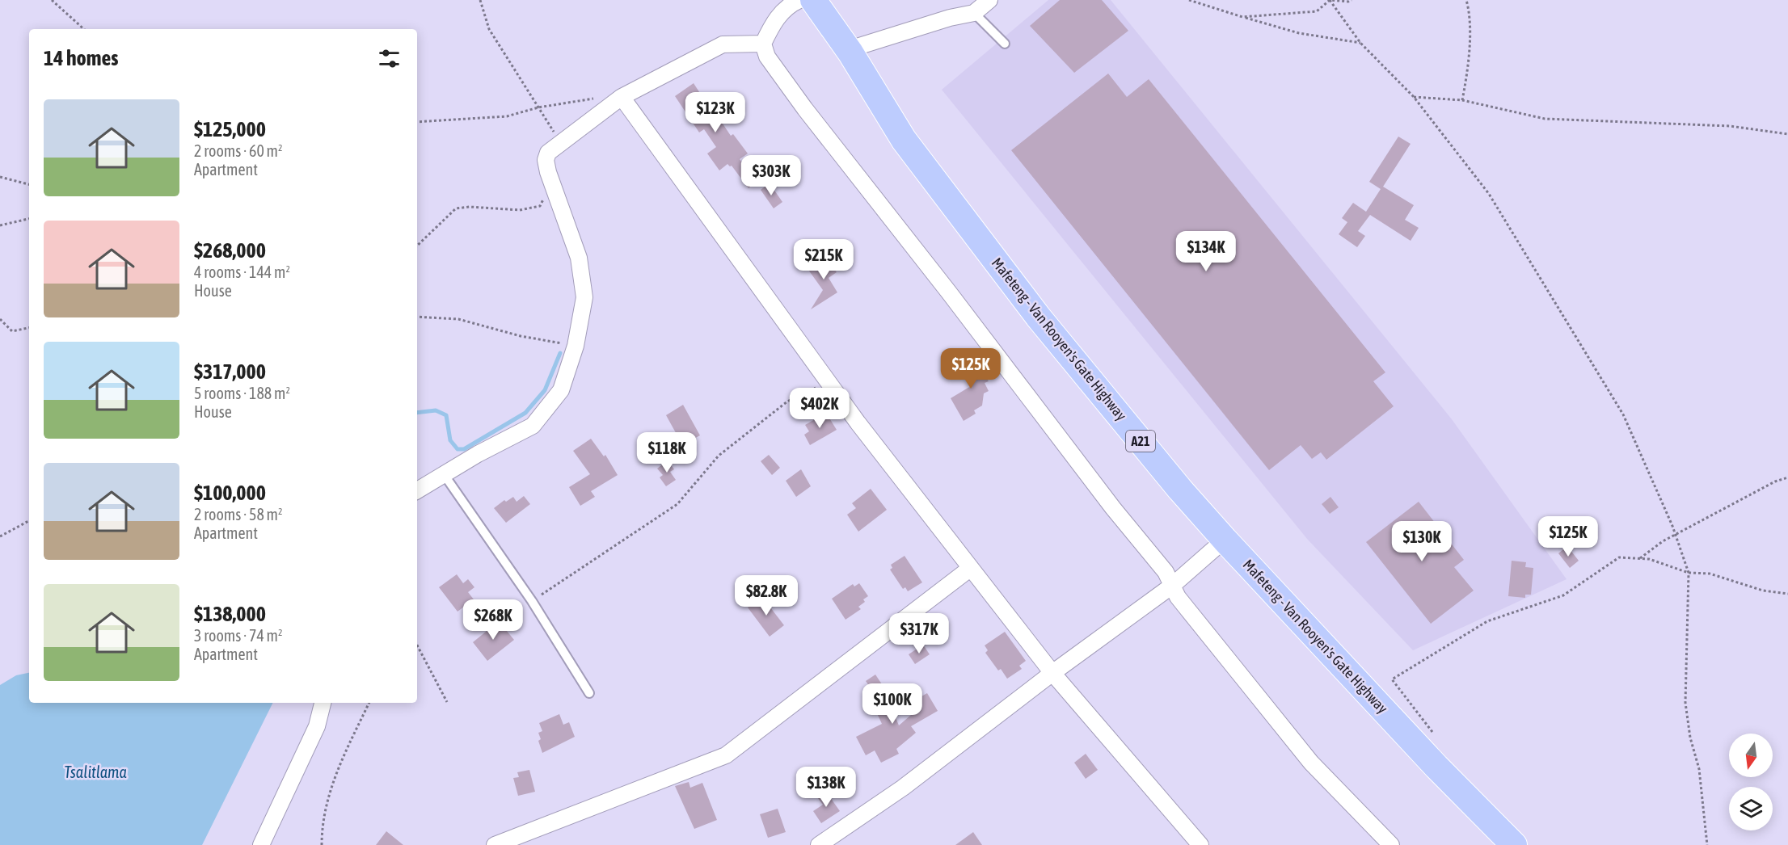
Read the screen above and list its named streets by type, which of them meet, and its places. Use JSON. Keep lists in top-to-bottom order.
{
  "streets": {
    "main road": ["Mafeteng - Van Rooyen's Gate Highway", "A21"]
  },
  "water": ["Tsalitlama"],
  "north": "bottom",
  "page": {
    "heading": "14 homes",
    "list": [
      {
        "name": "$125,000",
        "note": "2 rooms · 60 m² · Apartment"
      },
      {
        "name": "$268,000",
        "note": "4 rooms · 144 m² · House"
      },
      {
        "name": "$317,000",
        "note": "5 rooms · 188 m² · House"
      },
      {
        "name": "$100,000",
        "note": "2 rooms · 58 m² · Apartment"
      },
      {
        "name": "$138,000",
        "note": "3 rooms · 74 m² · Apartment"
      }
    ],
    "price": [
      "$123K",
      "$303K",
      "$134K",
      "$215K",
      "$125K",
      "$402K",
      "$118K",
      "$125K",
      "$130K",
      "$82.8K",
      "$268K",
      "$317K",
      "$100K",
      "$138K"
    ]
  }
}
